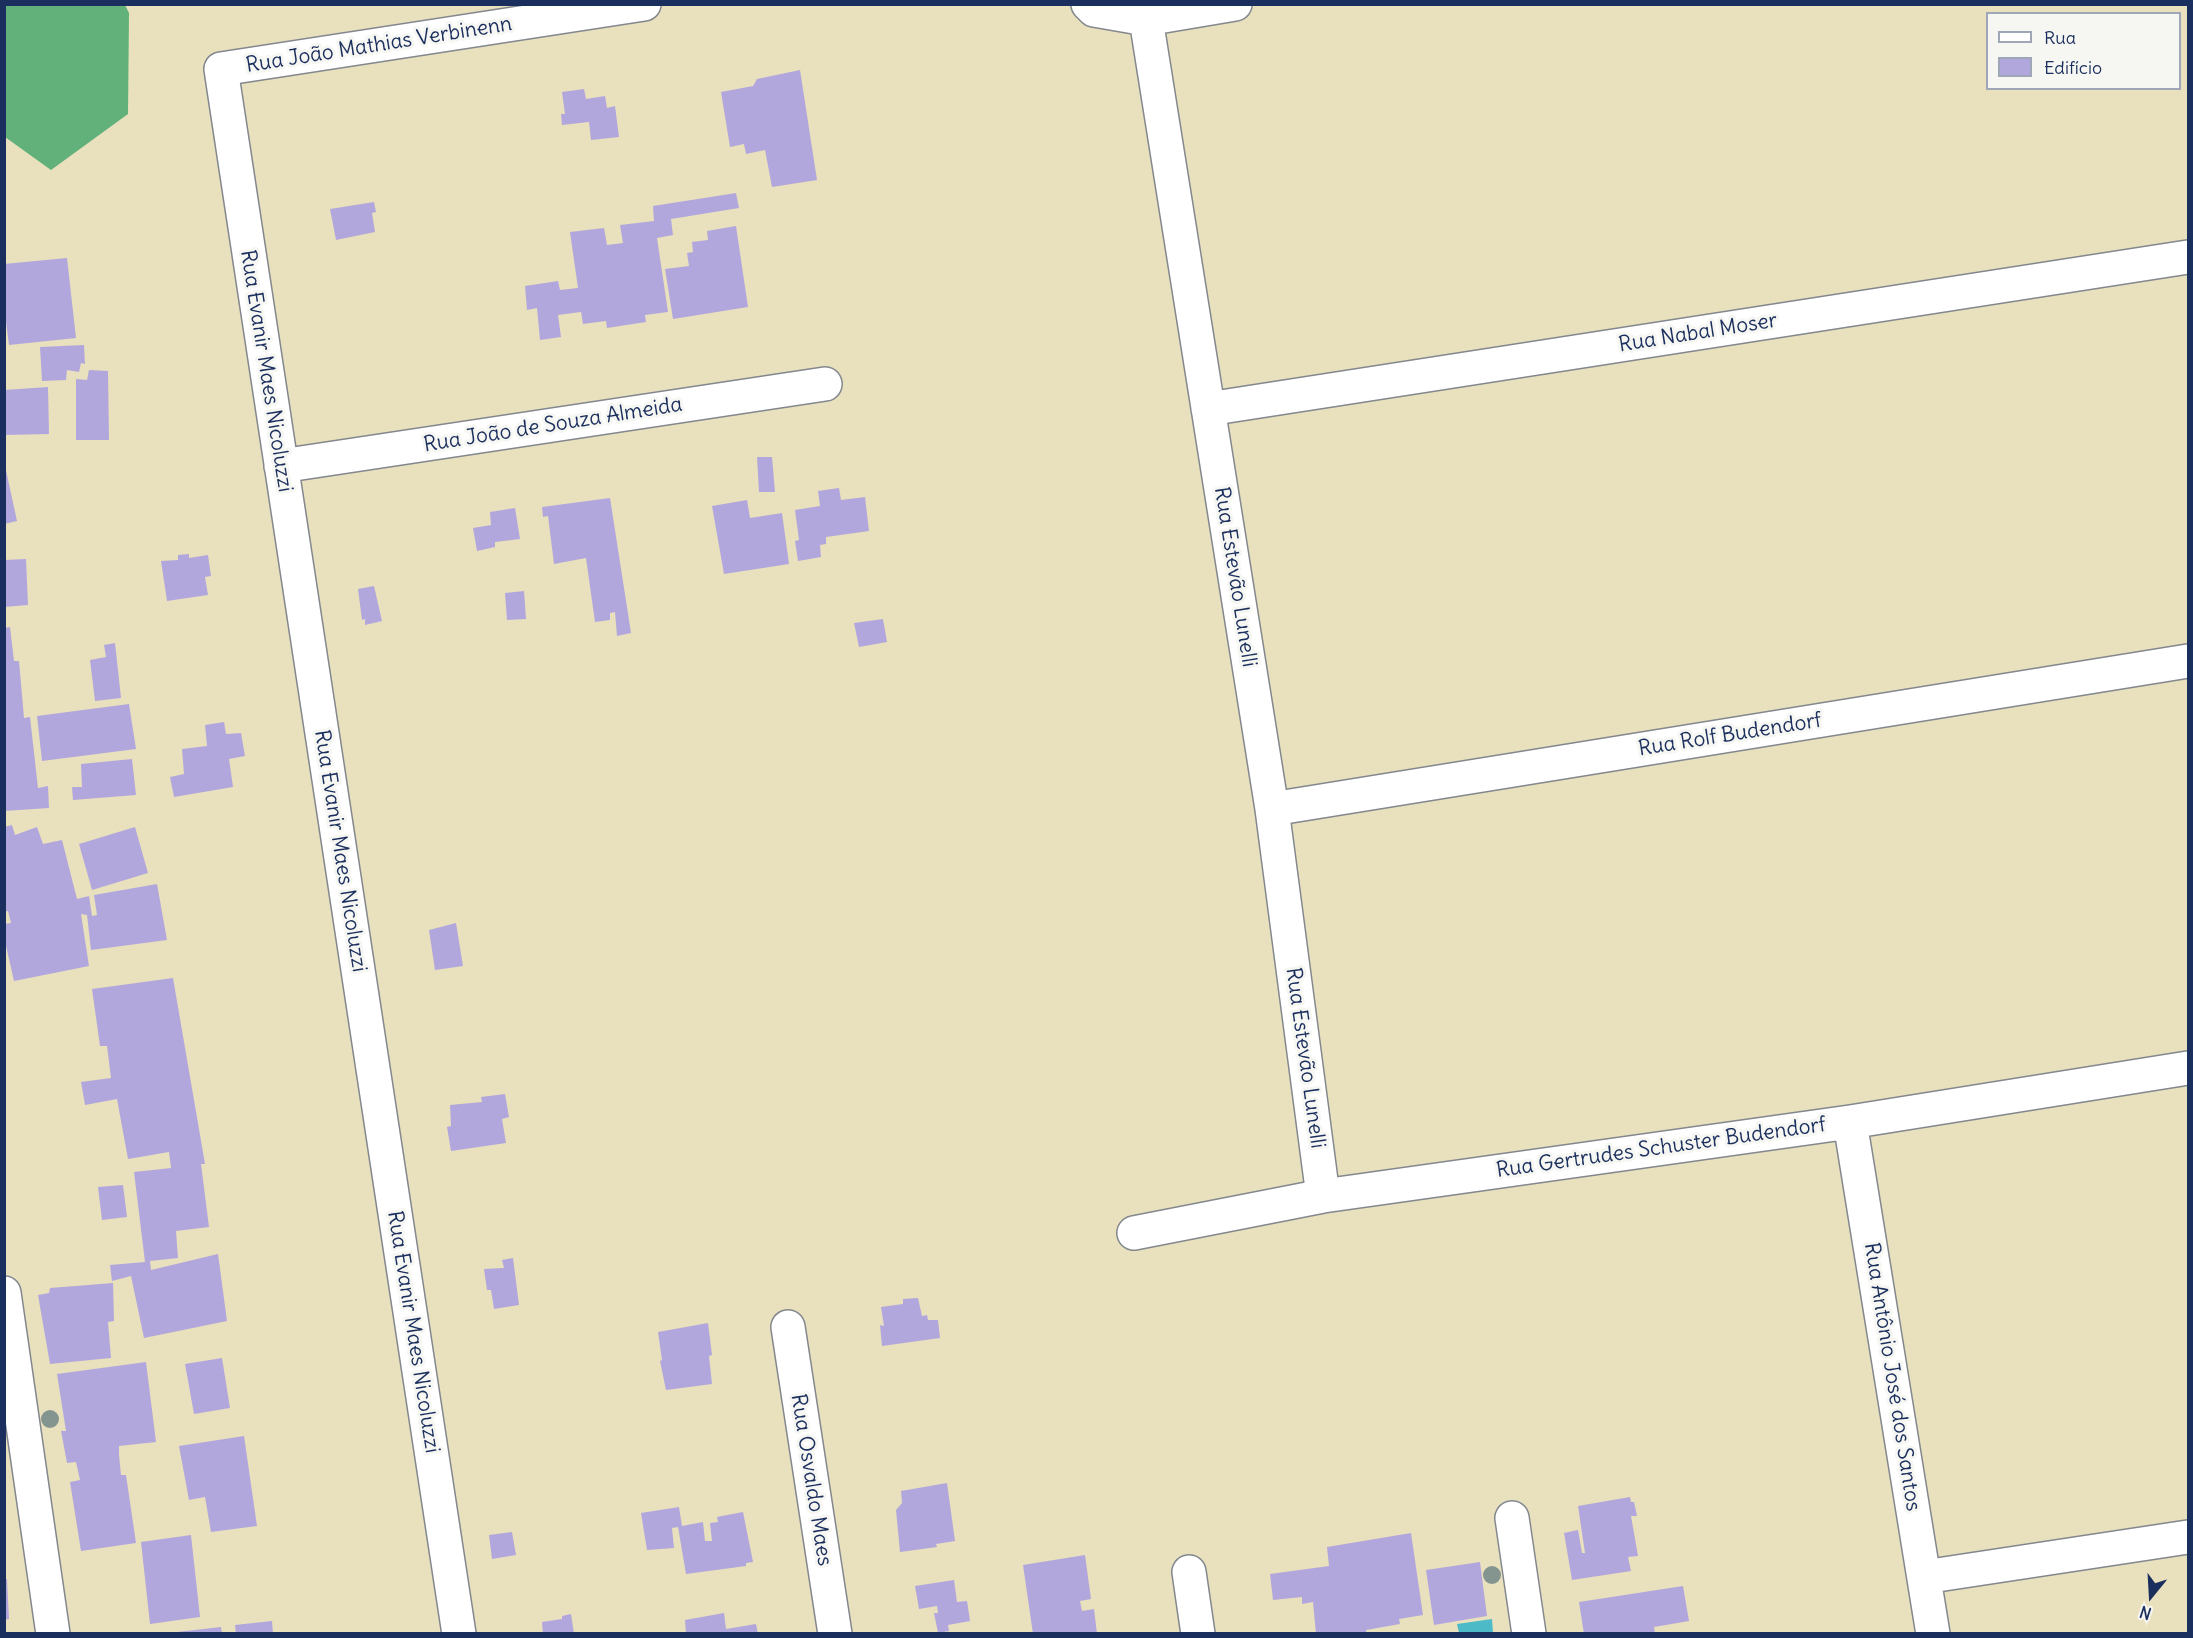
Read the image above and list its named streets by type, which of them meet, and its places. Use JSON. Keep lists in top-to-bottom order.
{
  "streets": {
    "street": [
      "Rua João Mathias Verbinenn",
      "Rua Nabal Moser",
      "Rua Evanir Maes Nicoluzzi",
      "Rua João de Souza Almeida",
      "Rua Estevão Lunelli",
      "Rua Rolf Budendorf",
      "Rua Gertrudes Schuster Budendorf",
      "Rua Antônio José dos Santos",
      "Rua Osvaldo Maes"
    ]
  },
  "crossings": [
    ["Rua João Mathias Verbinenn", "Rua Evanir Maes Nicoluzzi"],
    ["Rua Nabal Moser", "Rua Estevão Lunelli"],
    ["Rua Evanir Maes Nicoluzzi", "Rua João de Souza Almeida"],
    ["Rua Estevão Lunelli", "Rua Rolf Budendorf"],
    ["Rua Estevão Lunelli", "Rua Gertrudes Schuster Budendorf"],
    ["Rua Gertrudes Schuster Budendorf", "Rua Antônio José dos Santos"]
  ],
  "legend": ["Rua", "Edifício"],
  "north": "bottom"
}
